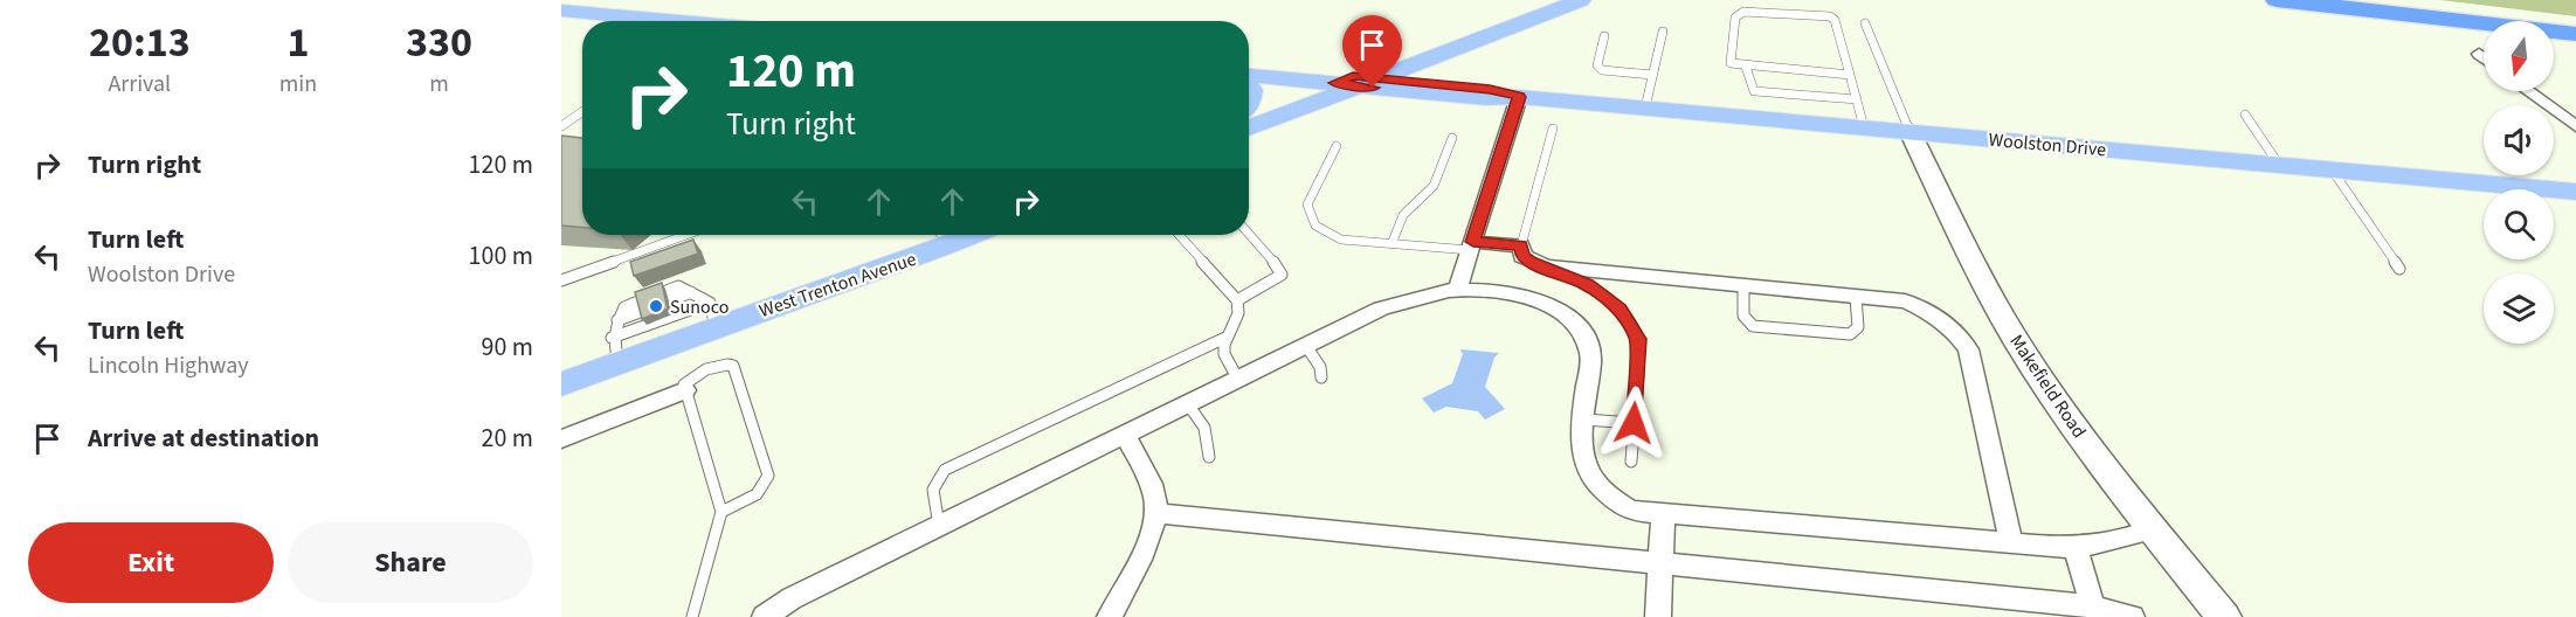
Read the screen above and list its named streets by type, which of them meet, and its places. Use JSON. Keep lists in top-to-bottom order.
{
  "streets": {
    "main road": ["Woolston Drive", "West Trenton Avenue"],
    "street": ["Makefield Road"]
  },
  "crossings": [
    ["Woolston Drive", "Makefield Road"]
  ],
  "places": ["Sunoco"],
  "north": "bottom",
  "page": {
    "eta": [
      "20:13",
      "Arrival",
      "1",
      "min",
      "330",
      "m"
    ],
    "turn": ["120 m", "Turn right"],
    "list": [
      {
        "name": "Turn right",
        "value": "120 m"
      },
      {
        "name": "Turn left",
        "note": "Woolston Drive",
        "value": "100 m"
      },
      {
        "name": "Turn left",
        "note": "Lincoln Highway",
        "value": "90 m"
      },
      {
        "name": "Arrive at destination",
        "value": "20 m"
      }
    ],
    "buttons": ["Exit", "Share"]
  }
}
